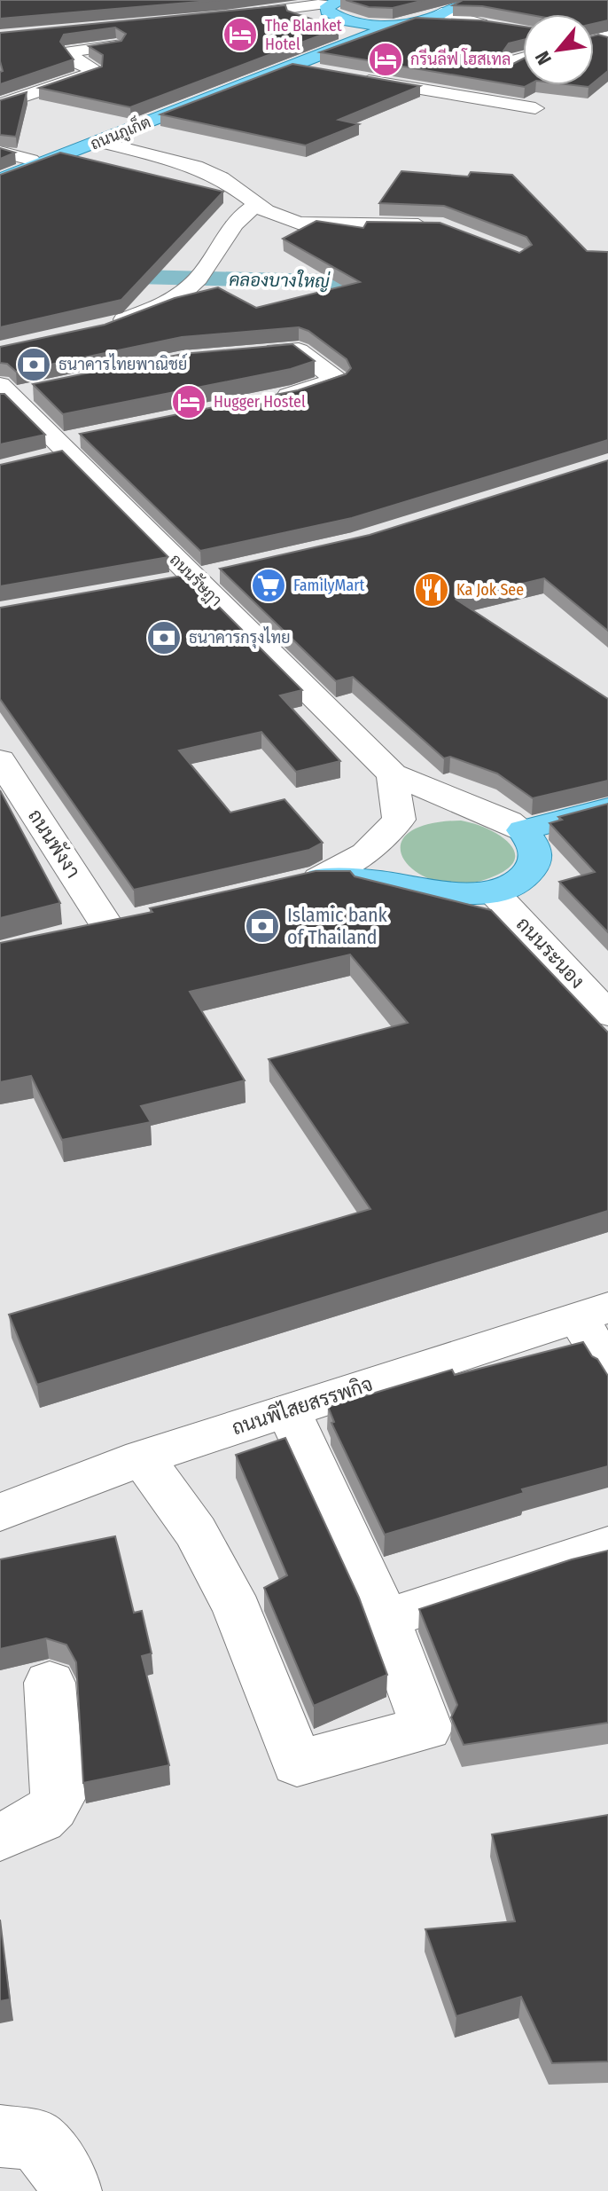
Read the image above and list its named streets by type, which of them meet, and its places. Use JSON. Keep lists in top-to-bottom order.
{
  "streets": {
    "main road": ["ถนนภูเก็ต"],
    "street": [
      "ถนนรัษฎา",
      "ถนนพังงา",
      "ถนนระนอง",
      "ถนนพิไสยสรรพกิจ"
    ]
  },
  "water": ["คลองบางใหญ่"],
  "places": {
    "hotel": ["The Blanket Hotel", "กรีนลีฟ โฮสเทล", "Hugger Hostel"],
    "bank": ["ธนาคารไทยพาณิชย์", "ธนาคารกรุงไทย", "Islamic bank of Thailand"],
    "supermarket": ["FamilyMart"],
    "restaurant": ["Ka Jok See"]
  },
  "north": "bottom left"
}
